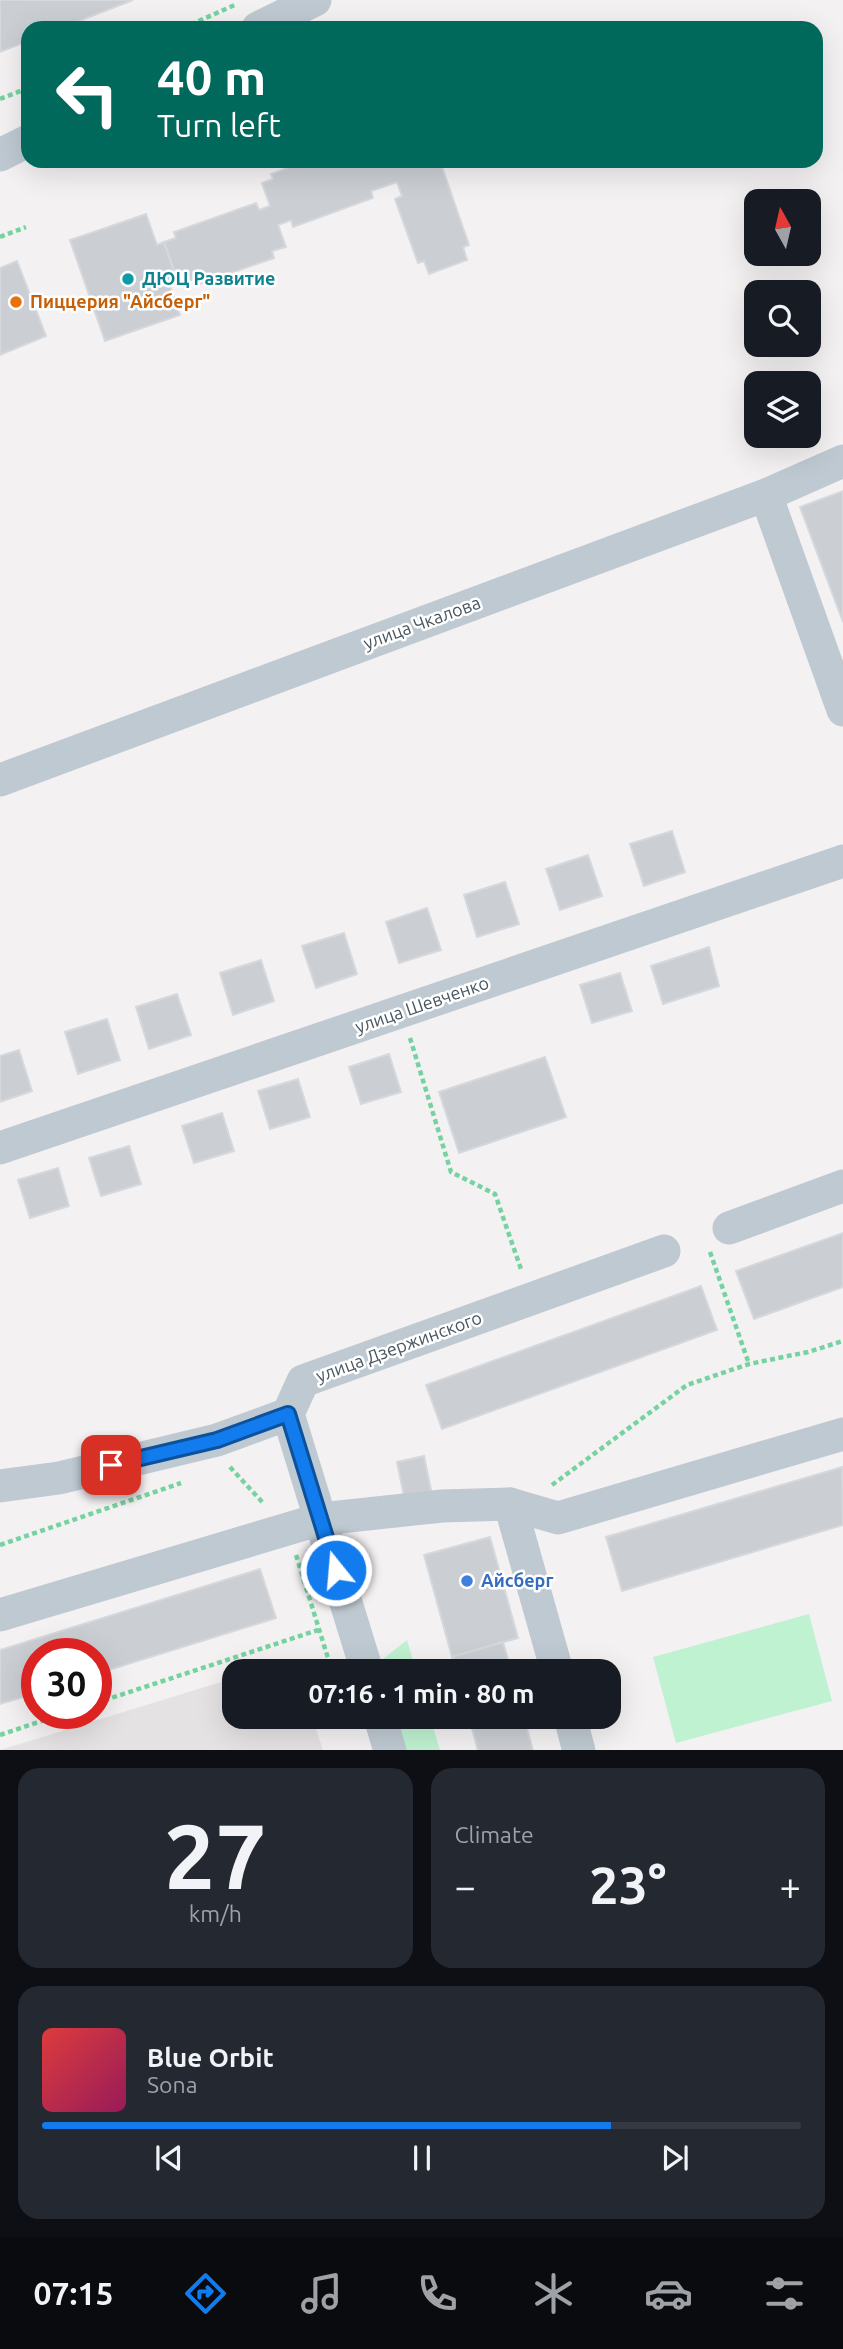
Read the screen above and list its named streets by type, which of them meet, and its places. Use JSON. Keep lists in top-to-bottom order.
{
  "streets": {
    "street": ["улица Чкалова", "улица Шевченко", "улица Дзержинского"]
  },
  "places": ["ДЮЦ Развитие", "Пиццерия \"Айсберг\"", "Айсберг"],
  "north": "top",
  "page": {
    "turn": ["40 m", "Turn left"],
    "limit": "30",
    "trip": "07:16 · 1 min · 80 m",
    "tile": [
      ["27", "km/h"],
      "Climate"
    ],
    "heat": ["−", "23°", "+"],
    "song": ["Blue Orbit", "Sona"],
    "tabs": "07:15"
  }
}
